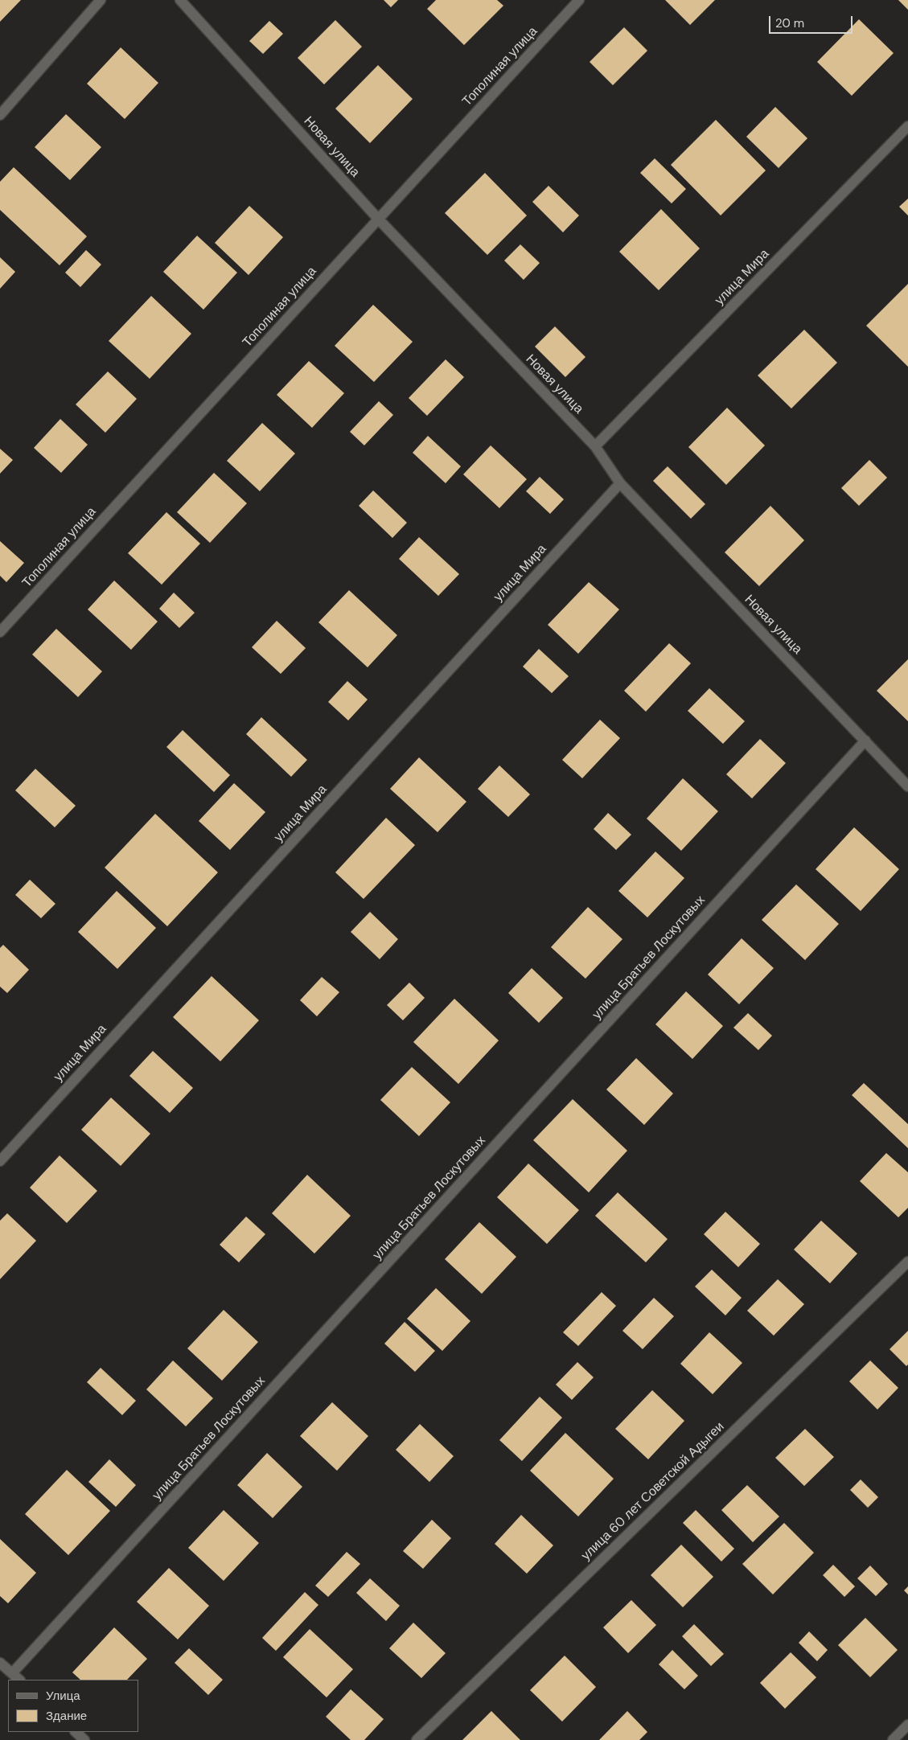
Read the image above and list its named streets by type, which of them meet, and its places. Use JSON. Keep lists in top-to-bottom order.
{
  "streets": {
    "street": [
      "Тополиная улица",
      "Новая улица",
      "улица Мира",
      "улица Братьев Лоскутовых",
      "улица 60 лет Советской Адыгеи"
    ]
  },
  "crossings": [
    ["Тополиная улица", "Новая улица"],
    ["Новая улица", "улица Мира"],
    ["Новая улица", "улица Братьев Лоскутовых"]
  ],
  "legend": ["Улица", "Здание"],
  "scale_bar": "20 m"
}
